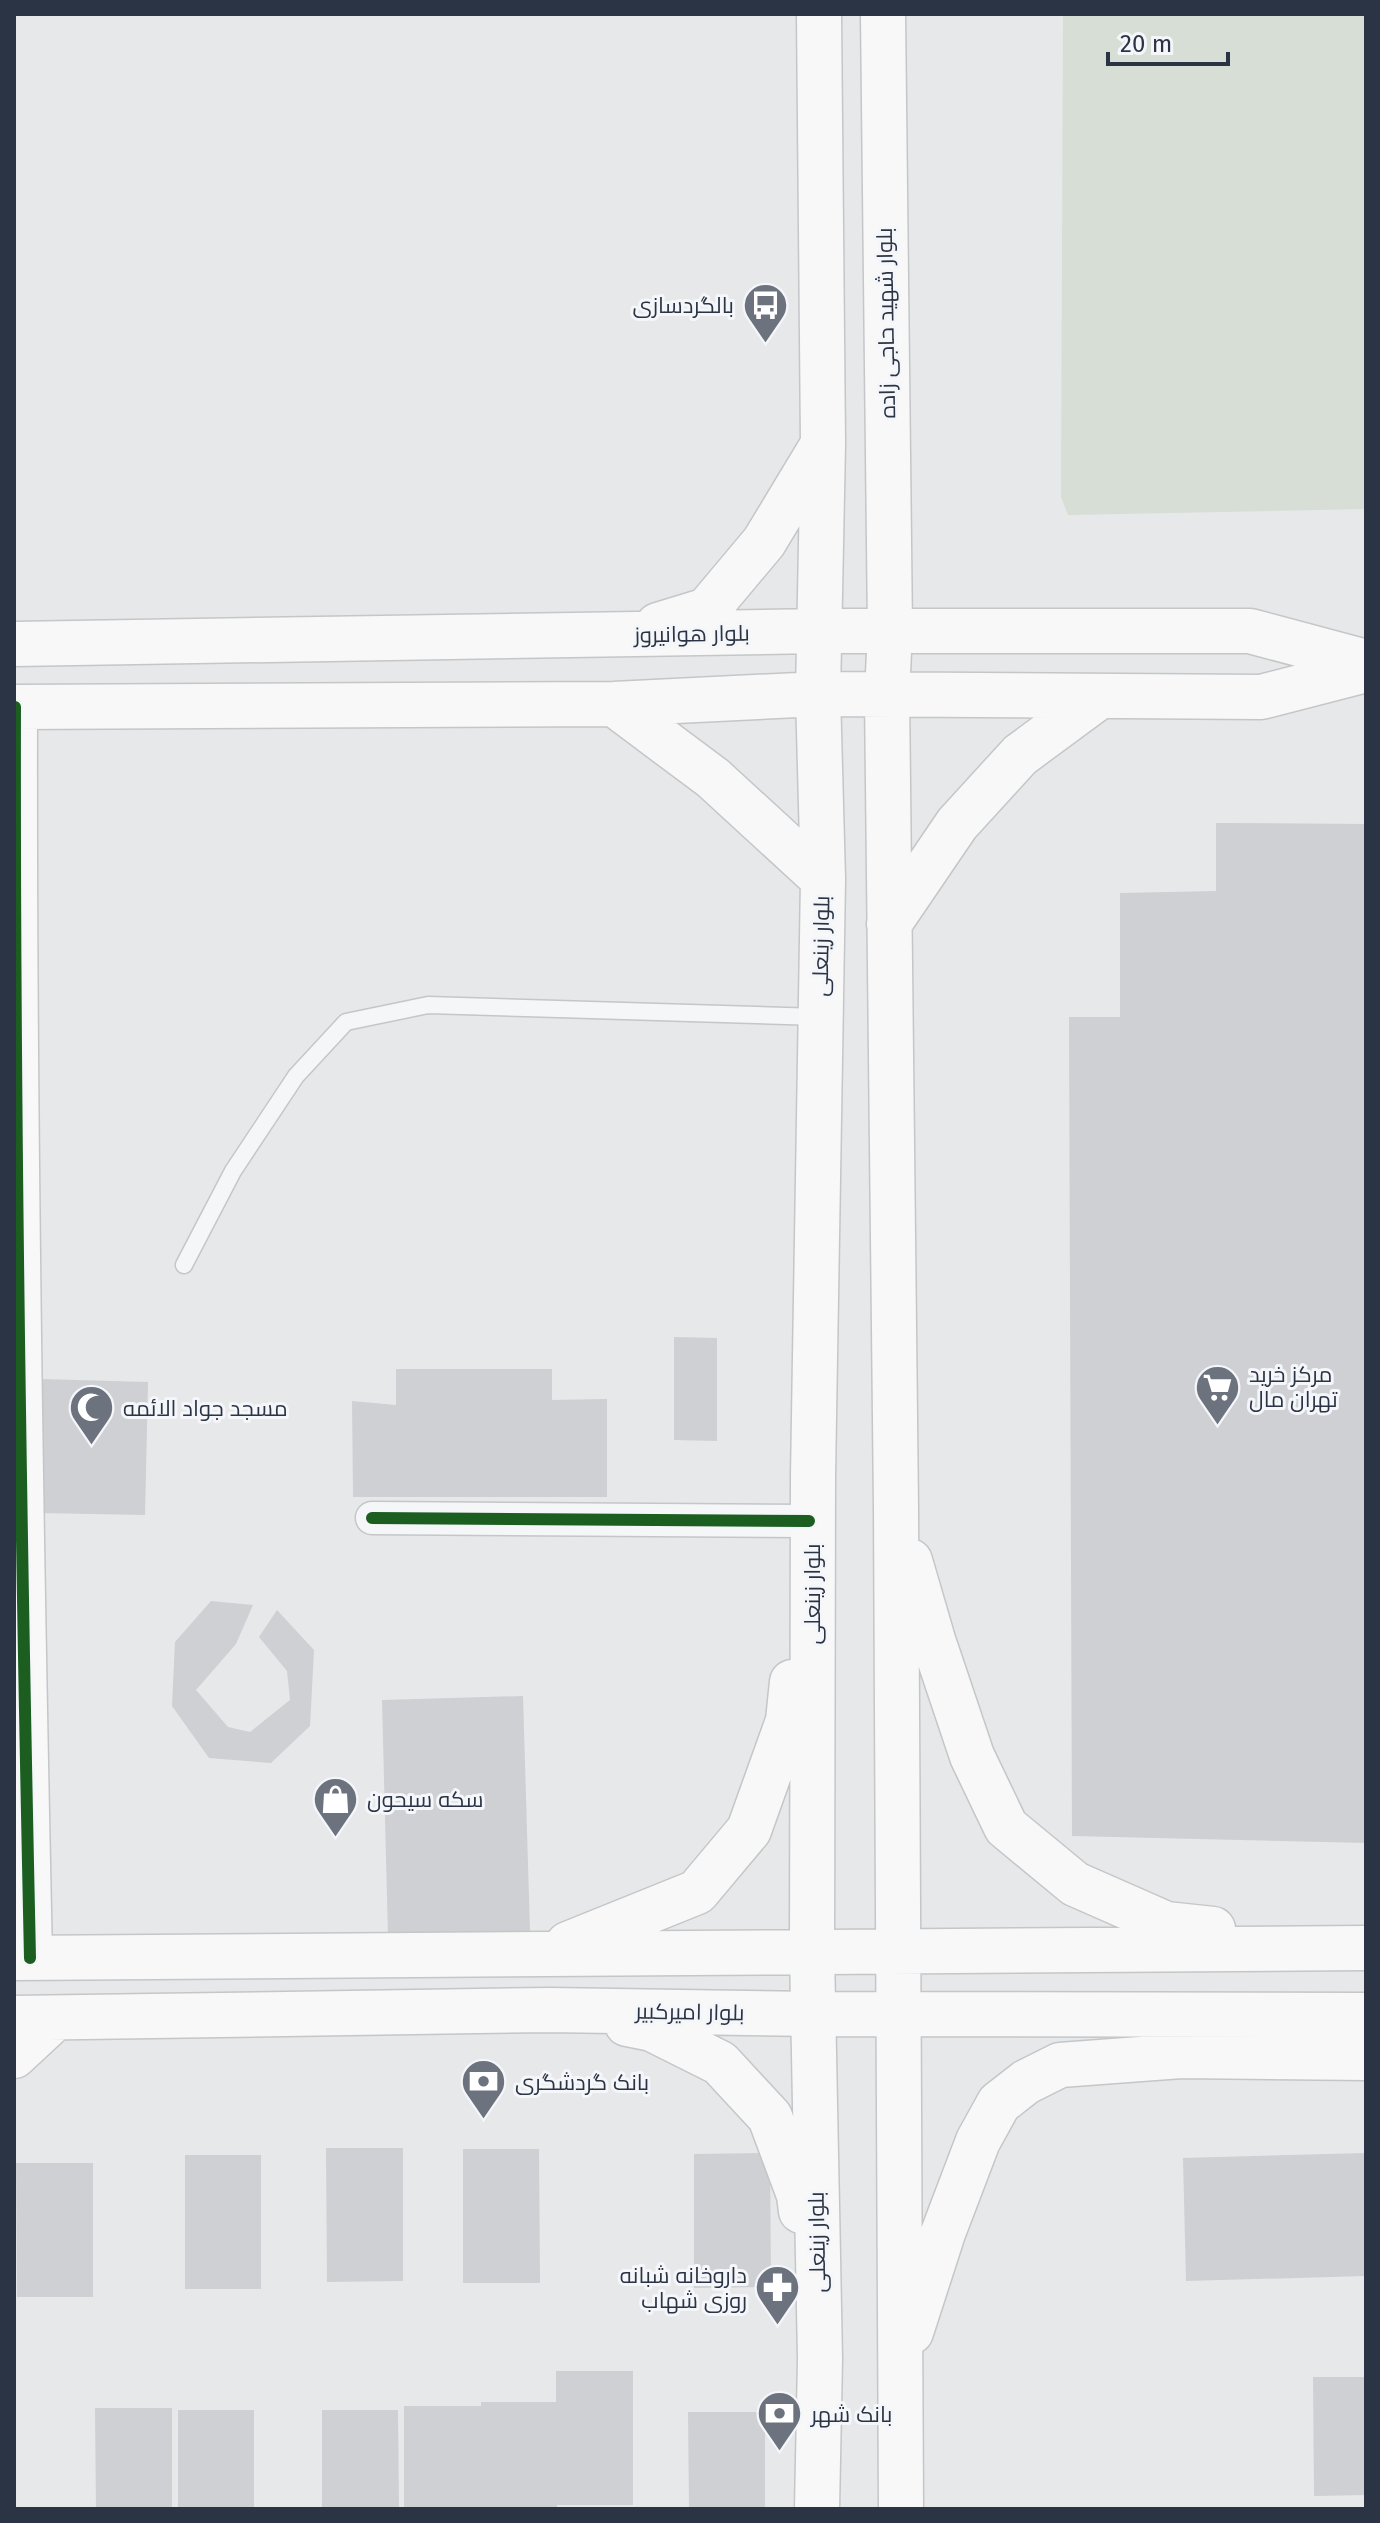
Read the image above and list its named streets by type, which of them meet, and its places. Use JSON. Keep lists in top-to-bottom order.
{
  "streets": {
    "main road": [
      "بلوار شهید حاجی زاده",
      "بلوار هوانیروز",
      "بلوار زینعلی",
      "بلوار امیرکبیر"
    ]
  },
  "crossings": [
    ["بلوار شهید حاجی زاده", "بلوار هوانیروز"],
    ["بلوار هوانیروز", "بلوار زینعلی"],
    ["بلوار زینعلی", "بلوار امیرکبیر"]
  ],
  "places": {
    "bus stop": ["بالگردسازی"],
    "supermarket": ["مرکز خرید تهران مال"],
    "mosque": ["مسجد جواد الائمه"],
    "shop": ["سکه سیحون"],
    "bank": ["بانک گردشگری", "بانک شهر"],
    "pharmacy": ["داروخانه شبانه روزی شهاب"]
  },
  "scale_bar": "20 m"
}
